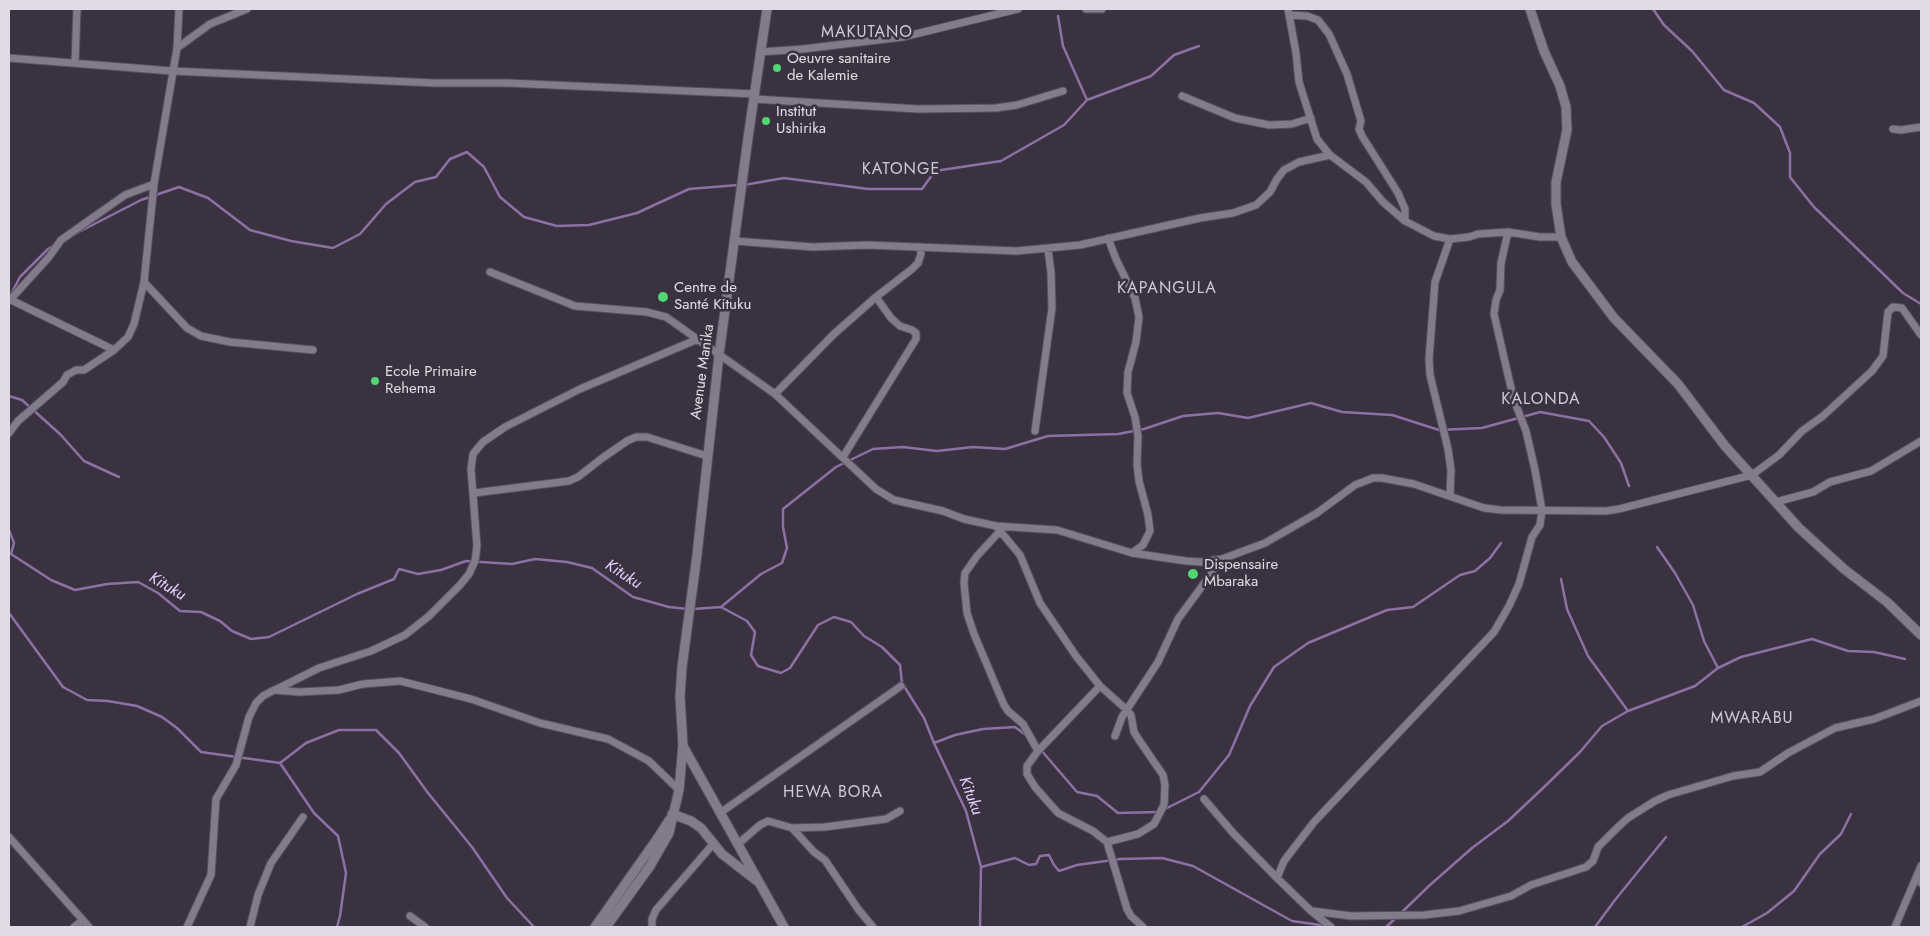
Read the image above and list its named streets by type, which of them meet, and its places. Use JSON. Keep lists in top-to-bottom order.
{
  "streets": {
    "street": ["Avenue Manika"]
  },
  "districts": [
    "MAKUTANO",
    "KATONGE",
    "KAPANGULA",
    "KALONDA",
    "MWARABU",
    "HEWA BORA"
  ],
  "water": ["Kituku"],
  "places": [
    "Oeuvre sanitaire de Kalemie",
    "Institut Ushirika",
    "Centre de Santé Kituku",
    "Ecole Primaire Rehema",
    "Dispensaire Mbaraka"
  ]
}
